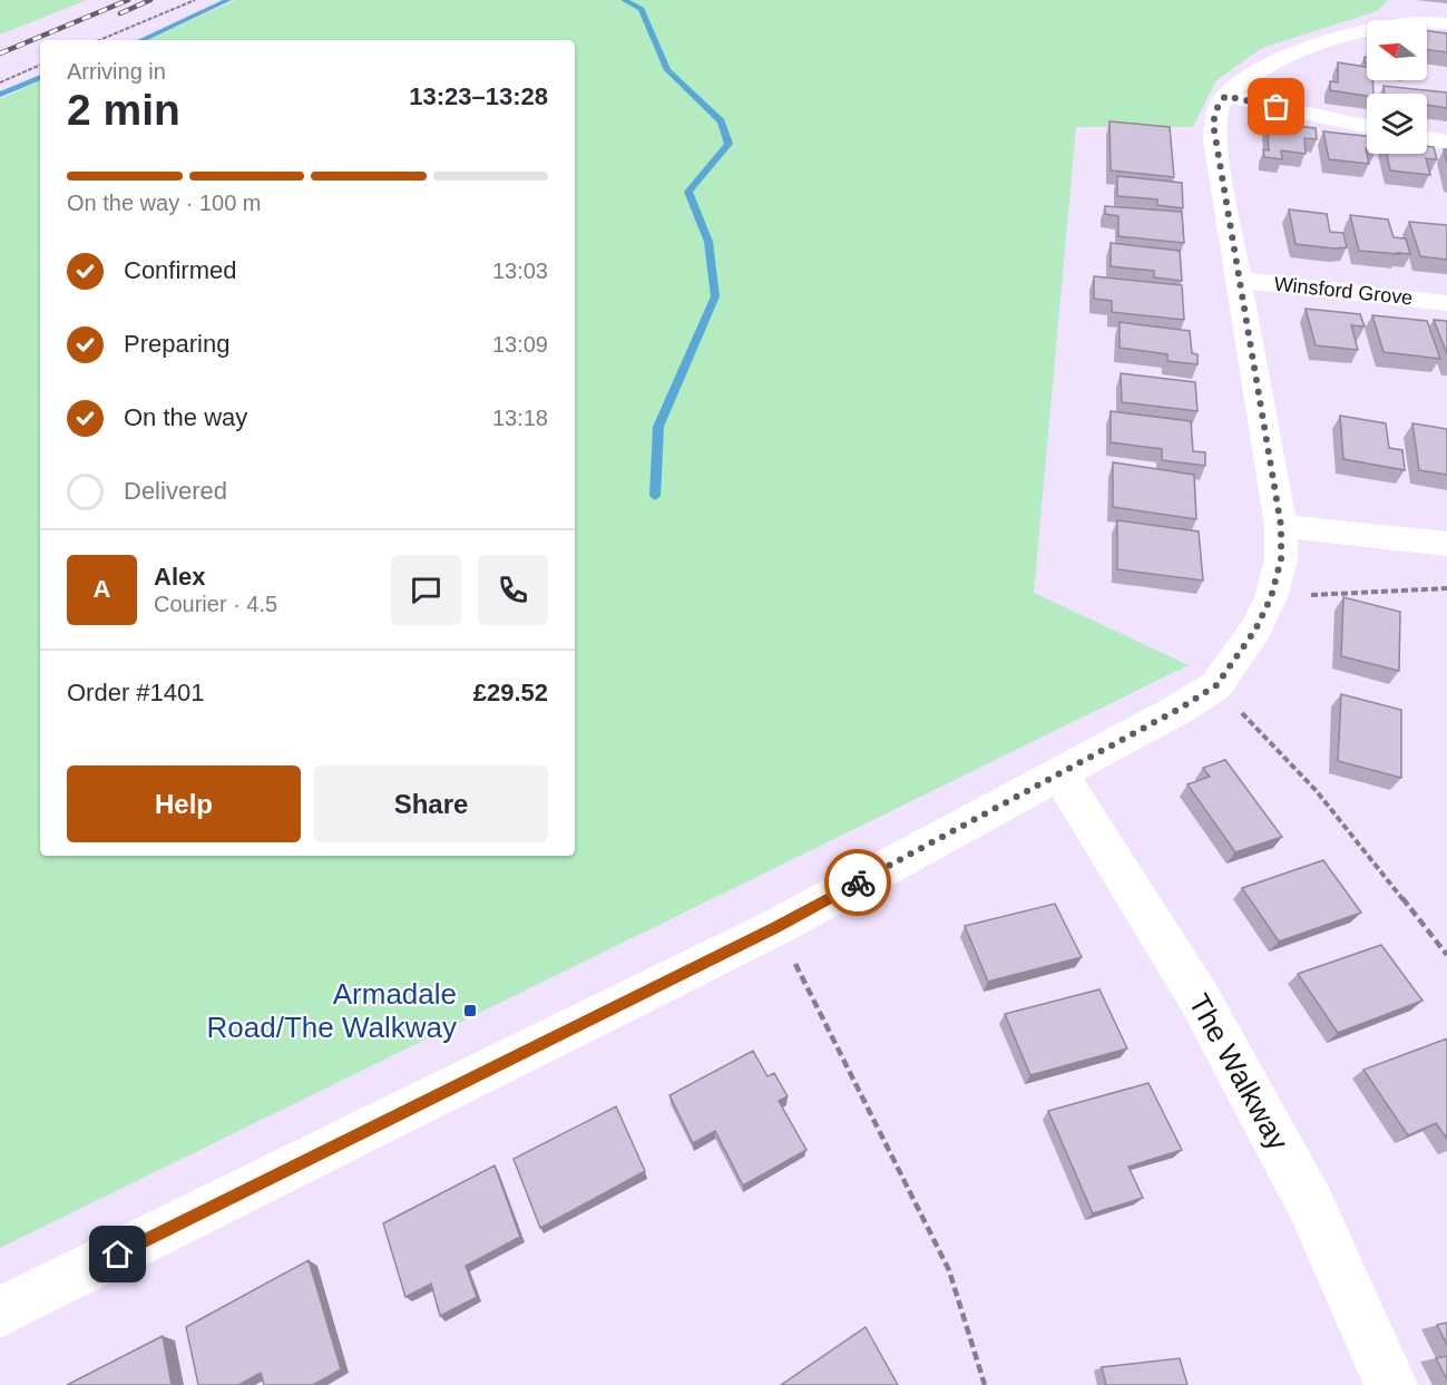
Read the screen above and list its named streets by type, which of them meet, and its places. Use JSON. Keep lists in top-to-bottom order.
{
  "streets": {
    "street": ["Winsford Grove", "The Walkway"]
  },
  "places": {
    "transit": ["Armadale Road/The Walkway"]
  },
  "north": "left",
  "page": {
    "heading": ["2 min", "Arriving in", "13:23–13:28"],
    "panel": [
      "Alex",
      "Courier · 4.5",
      "Order #1401",
      "£29.52"
    ],
    "bar": "On the way · 100 m",
    "list": [
      ["Confirmed", "13:03"],
      ["Preparing", "13:09"],
      ["On the way", "13:18"],
      "Delivered"
    ],
    "round": "A",
    "buttons": ["Help", "Share"]
  }
}
